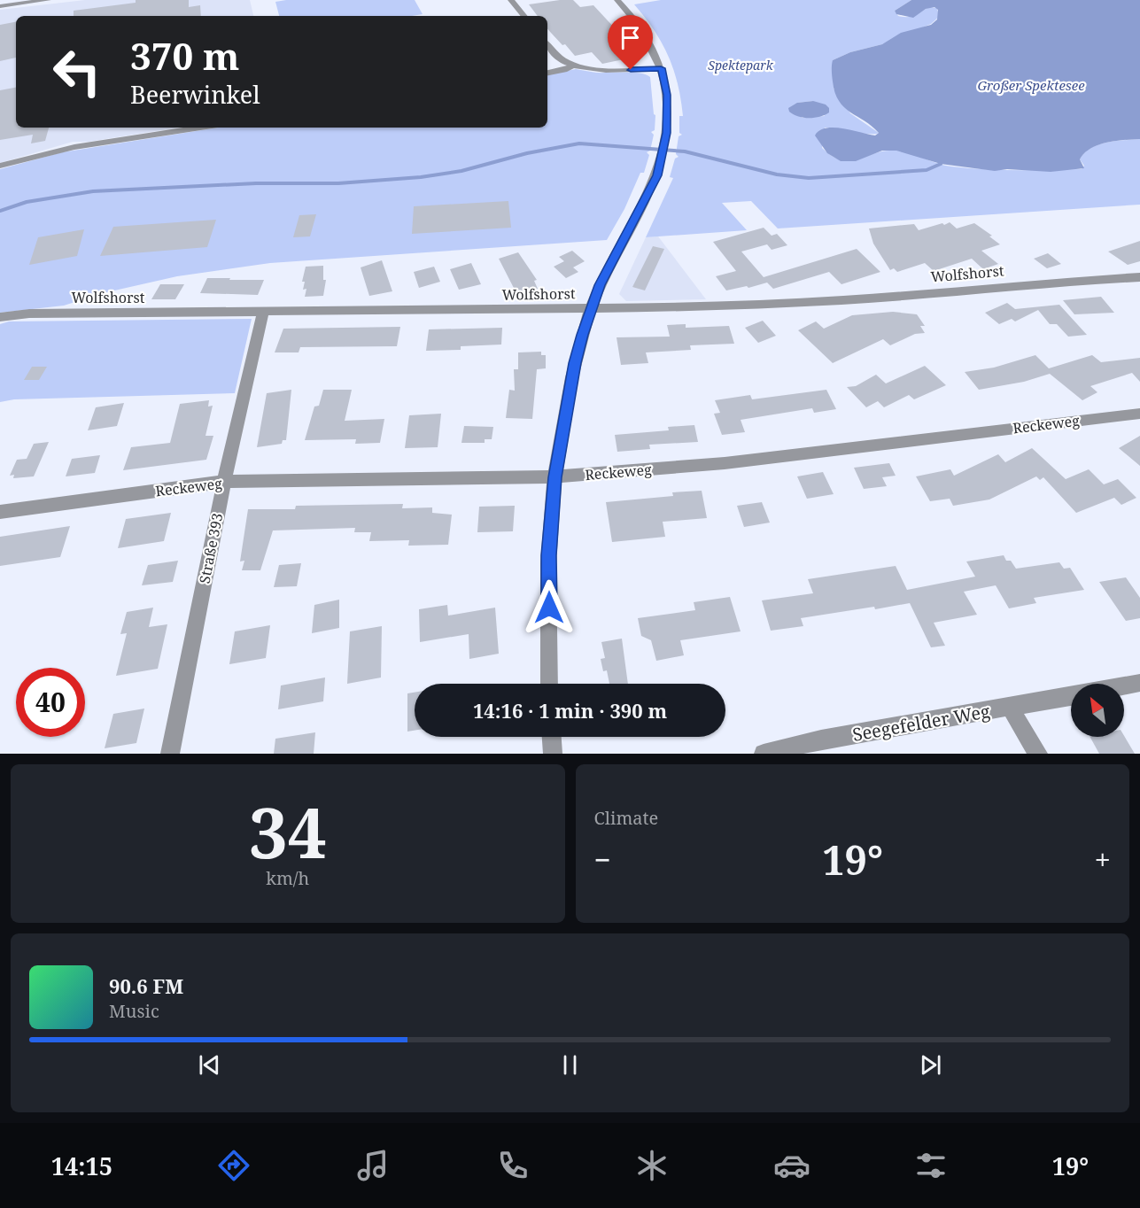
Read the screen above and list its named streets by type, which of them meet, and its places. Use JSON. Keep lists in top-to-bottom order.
{
  "streets": {
    "street": [
      "Wolfshorst",
      "Reckeweg",
      "Straße 393",
      "Seegefelder Weg"
    ]
  },
  "crossings": [
    ["Wolfshorst", "Straße 393"],
    ["Reckeweg", "Straße 393"]
  ],
  "water": ["Großer Spektesee"],
  "parks": ["Spektepark"],
  "north": "top left",
  "page": {
    "turn": ["370 m", "Beerwinkel"],
    "limit": "40",
    "trip": "14:16 · 1 min · 390 m",
    "tile": [
      ["34", "km/h"],
      "Climate"
    ],
    "heat": ["−", "19°", "+"],
    "song": ["90.6 FM", "Music"],
    "tabs": ["14:15", "19°"]
  }
}
